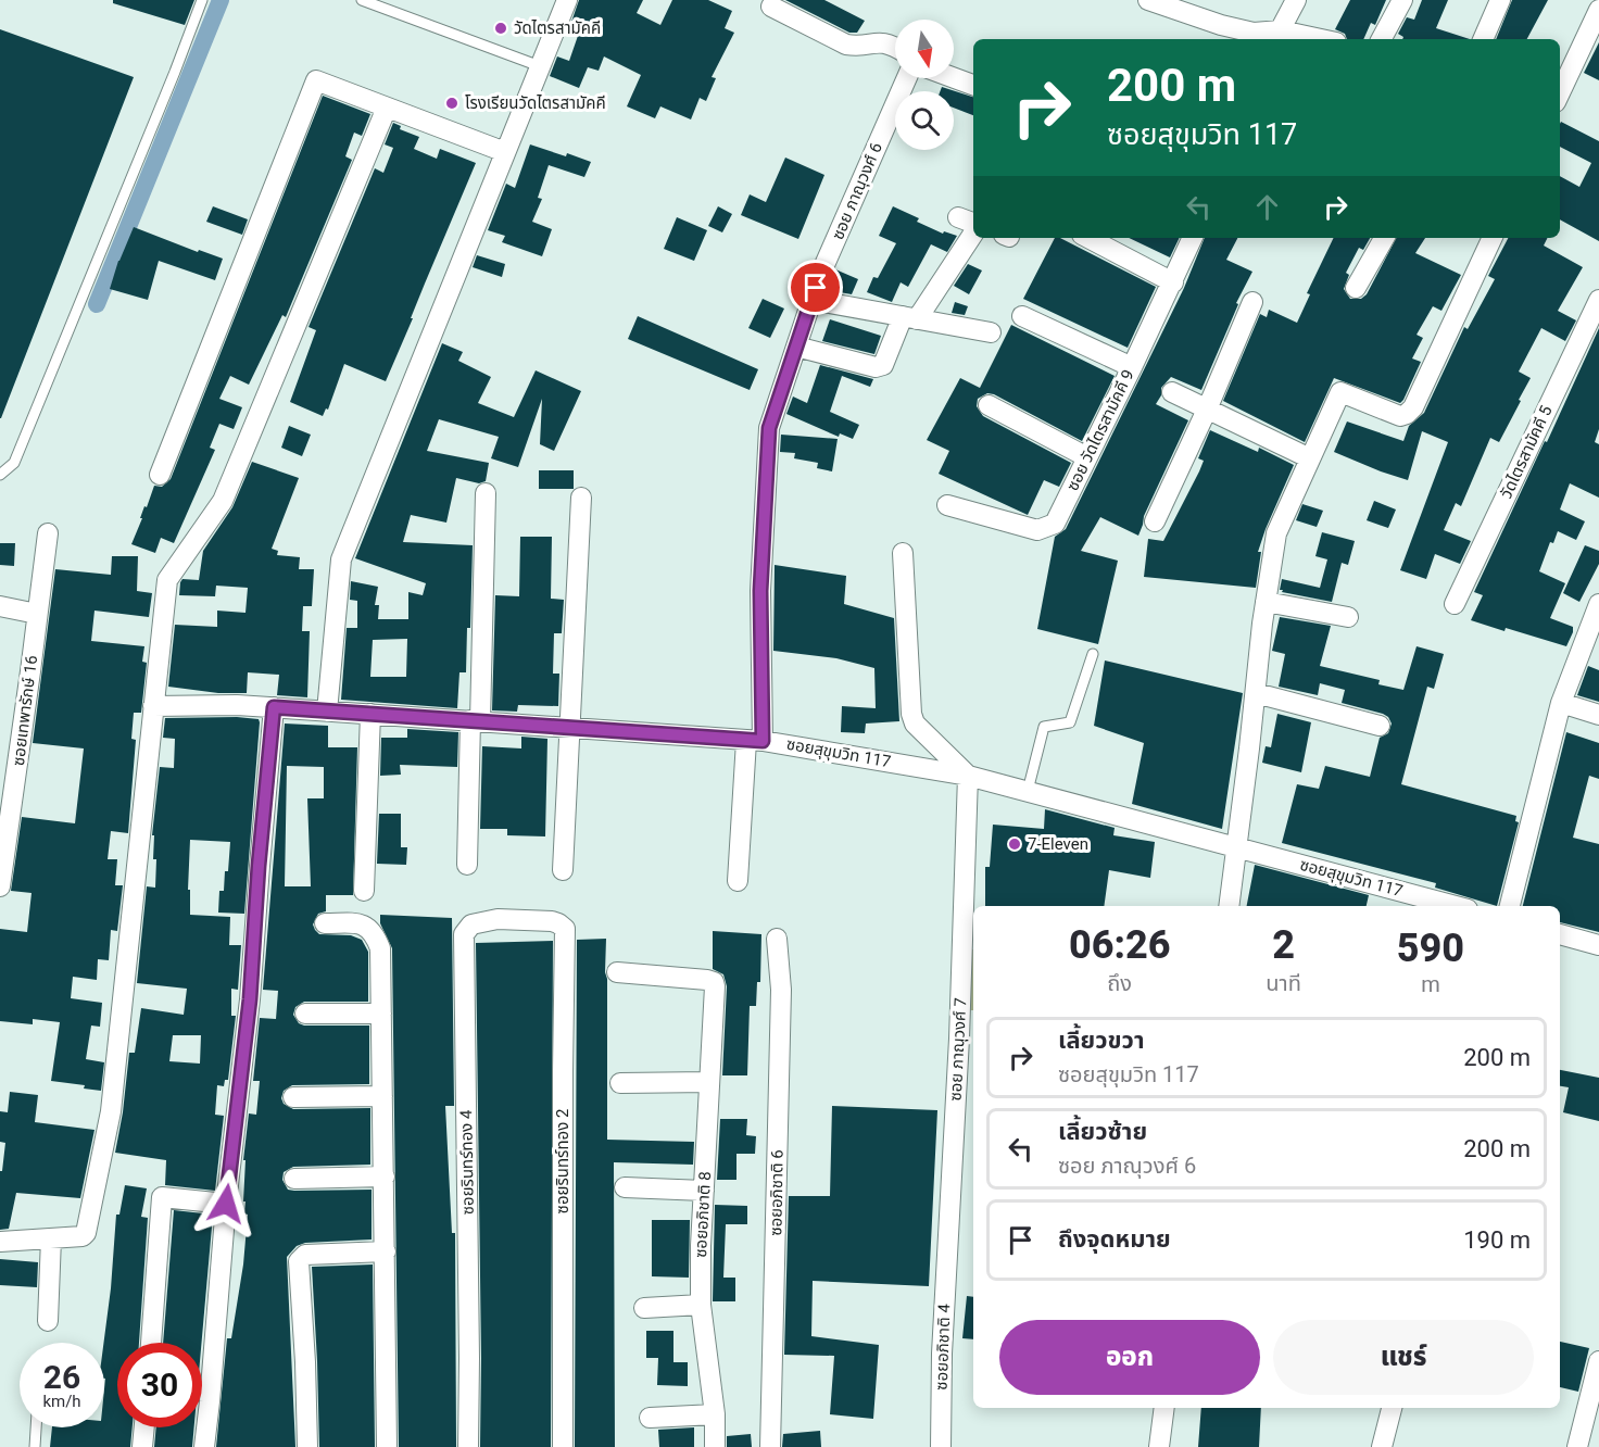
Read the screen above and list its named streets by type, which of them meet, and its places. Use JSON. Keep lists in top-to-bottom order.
{
  "streets": {
    "street": [
      "ซอย ภาณุวงศ์ 6",
      "ซอย วัดไตรสามัคคี 9",
      "วัดไตรสามัคคี 5",
      "ซอยเทพารักษ์ 16",
      "ซอยสุขุมวิท 117",
      "ซอย ภาณุวงศ์ 7",
      "ซอยรินทร์ทอง 2",
      "ซอยรินทร์ทอง 4",
      "ซอยอภิชาติ 6",
      "ซอยอภิชาติ 8",
      "ซอยอภิชาติ 4"
    ]
  },
  "crossings": [
    ["ซอย ภาณุวงศ์ 6", "ซอยสุขุมวิท 117"],
    ["ซอยสุขุมวิท 117", "ซอย ภาณุวงศ์ 7"],
    ["ซอย ภาณุวงศ์ 7", "ซอยอภิชาติ 4"],
    ["ซอยรินทร์ทอง 2", "ซอยรินทร์ทอง 4"]
  ],
  "places": ["วัดไตรสามัคคี", "โรงเรียนวัดไตรสามัคคี", "7-Eleven"],
  "north": "bottom",
  "page": {
    "turn": ["200 m", "ซอยสุขุมวิท 117"],
    "eta": [
      "06:26",
      "ถึง",
      "2",
      "นาที",
      "590",
      "m"
    ],
    "list": [
      {
        "name": "เลี้ยวขวา",
        "note": "ซอยสุขุมวิท 117",
        "value": "200 m"
      },
      {
        "name": "เลี้ยวซ้าย",
        "note": "ซอย ภาณุวงศ์ 6",
        "value": "200 m"
      },
      {
        "name": "ถึงจุดหมาย",
        "value": "190 m"
      }
    ],
    "buttons": ["ออก", "แชร์"],
    "speed": "26 km/h",
    "limit": "30"
  }
}
